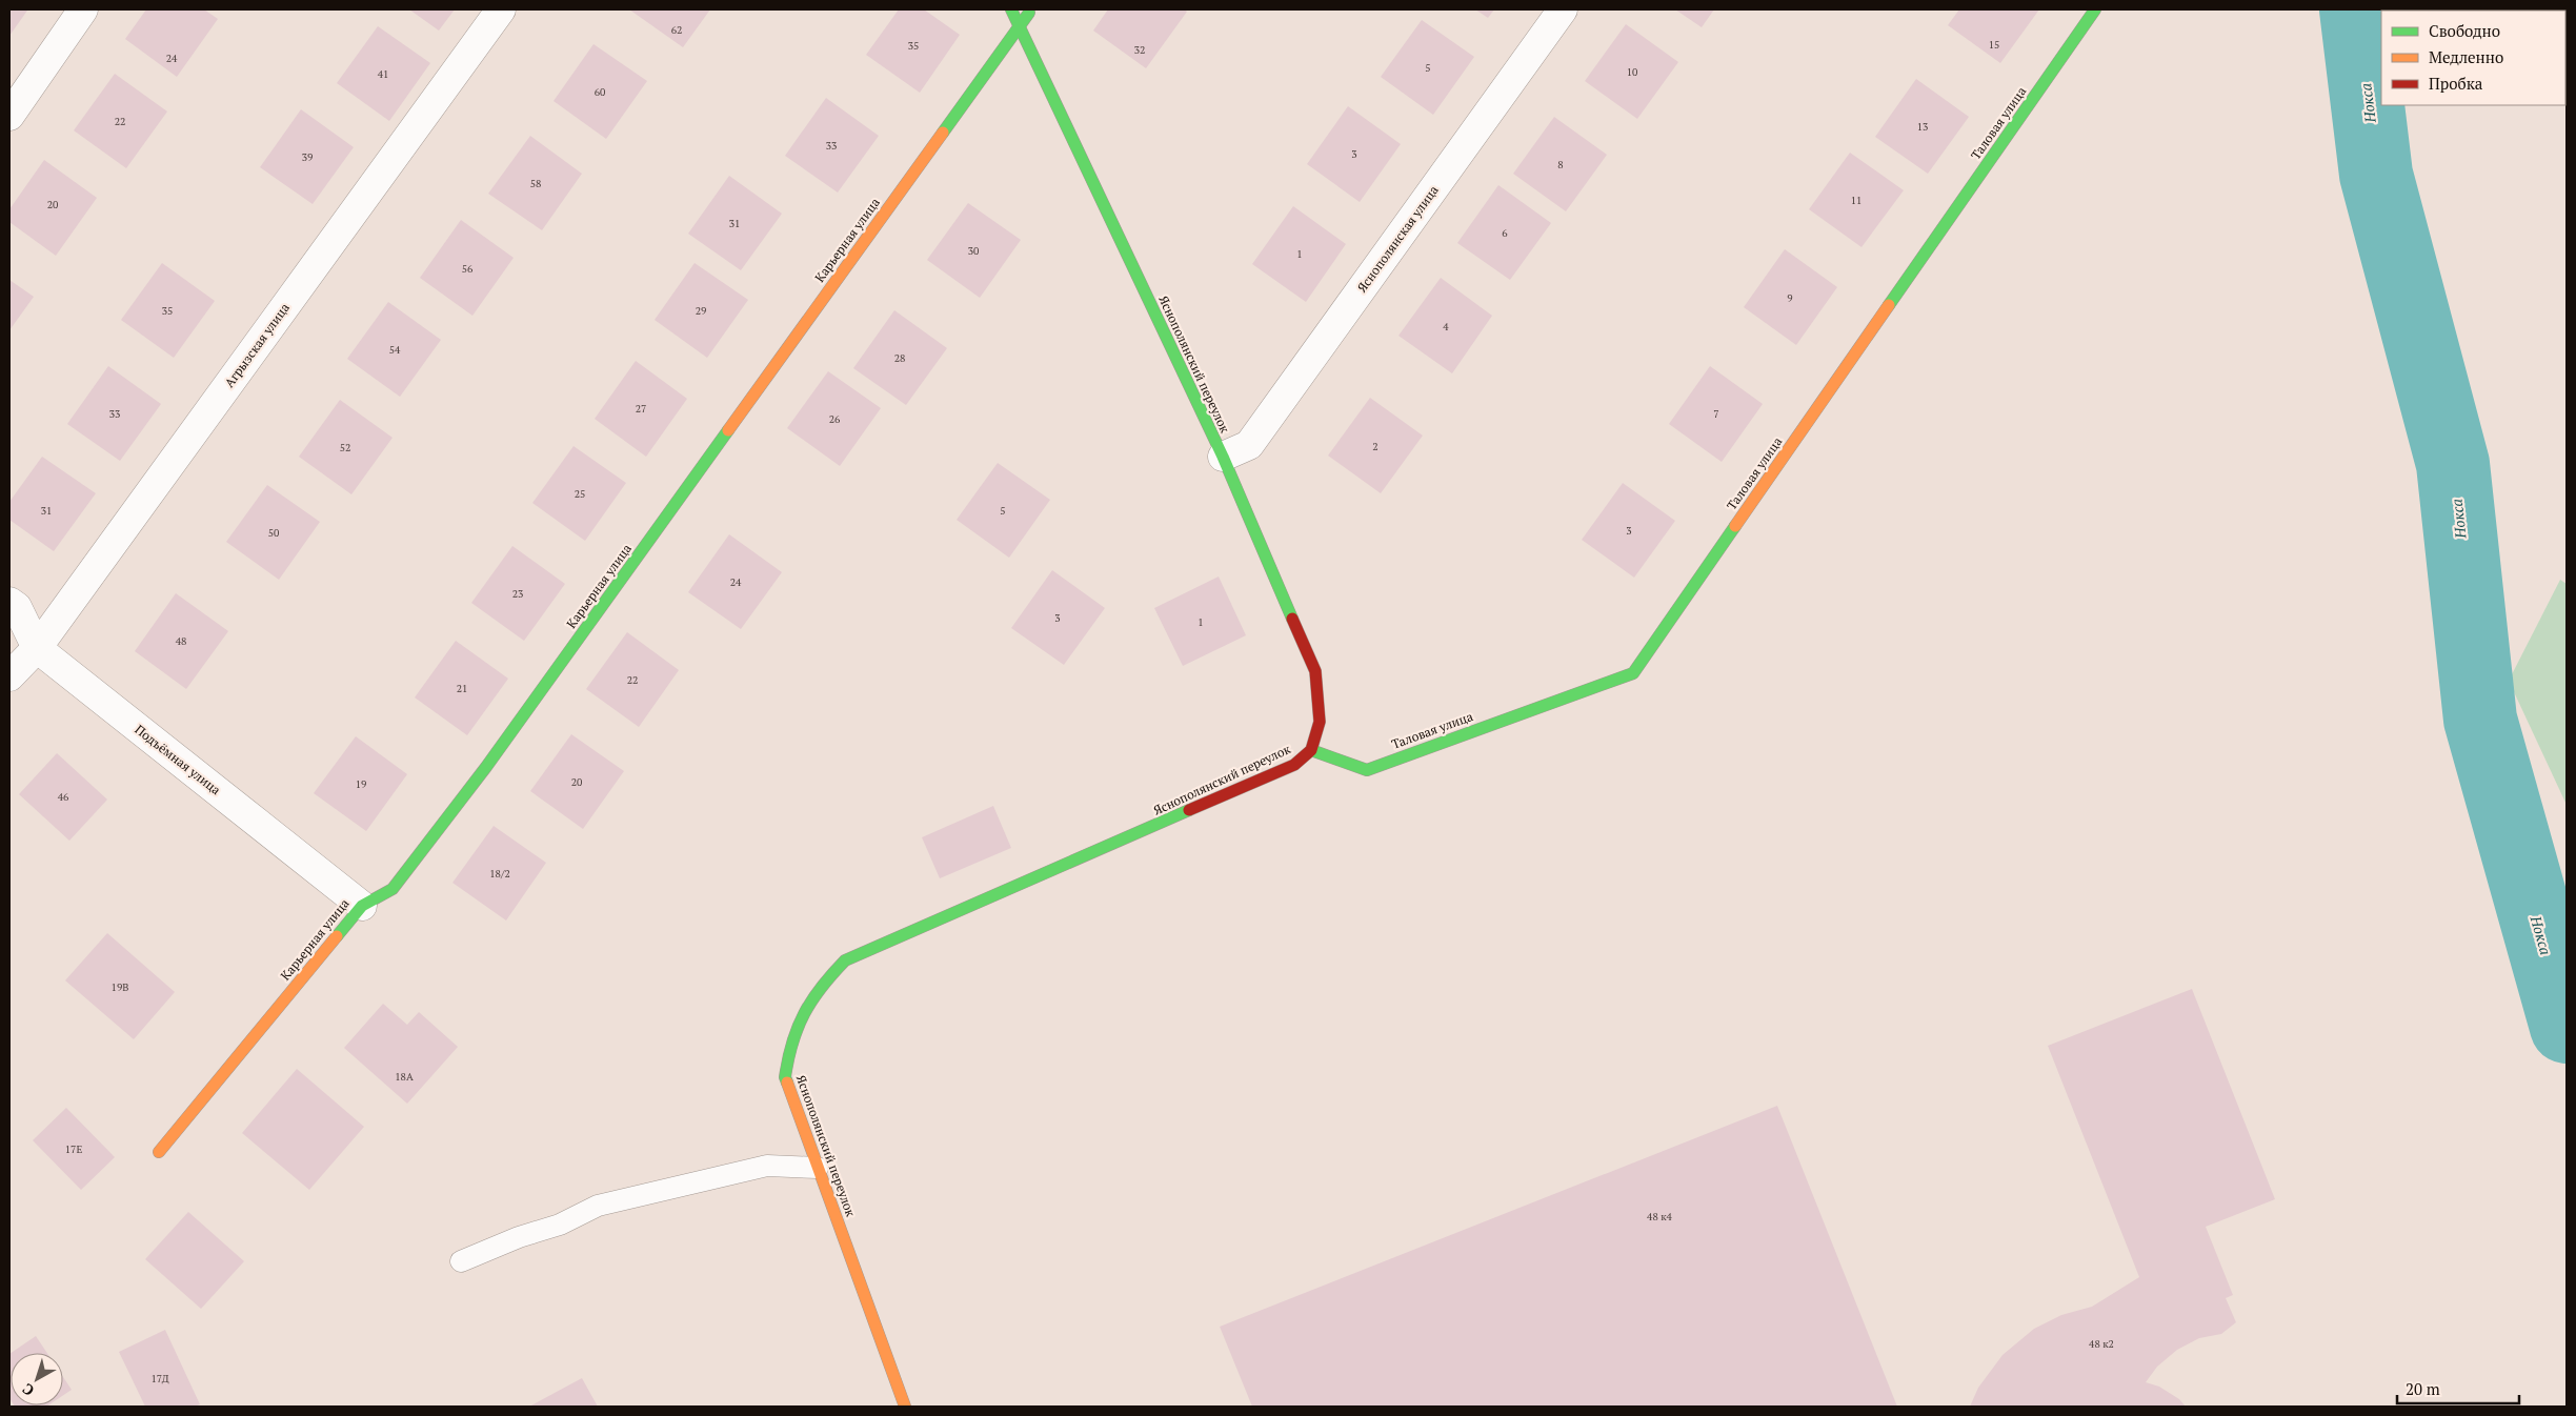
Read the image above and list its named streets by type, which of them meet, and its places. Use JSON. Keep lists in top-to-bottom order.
{
  "streets": {
    "street": [
      "Таловая улица",
      "Яснополянская улица",
      "Карьерная улица",
      "Агрызская улица",
      "Яснополянский переулок",
      "Подъёмная улица"
    ]
  },
  "crossings": [
    ["Таловая улица", "Яснополянский переулок"],
    ["Яснополянская улица", "Яснополянский переулок"],
    ["Карьерная улица", "Яснополянский переулок"],
    ["Карьерная улица", "Подъёмная улица"],
    ["Агрызская улица", "Подъёмная улица"]
  ],
  "water": ["Нокса"],
  "house_numbers": [
    "62",
    "15",
    "35",
    "32",
    "24",
    "5",
    "10",
    "41",
    "60",
    "22",
    "13",
    "33",
    "3",
    "39",
    "8",
    "58",
    "11",
    "20",
    "31",
    "6",
    "30",
    "1",
    "56",
    "9",
    "35",
    "29",
    "4",
    "54",
    "28",
    "27",
    "33",
    "7",
    "26",
    "2",
    "52",
    "25",
    "31",
    "5",
    "3",
    "50",
    "24",
    "23",
    "3",
    "1",
    "48",
    "22",
    "21",
    "20",
    "19",
    "46",
    "18/2",
    "19В",
    "18А",
    "17Е",
    "48 к4",
    "48 к2",
    "17Д"
  ],
  "legend": ["Свободно", "Медленно", "Пробка"],
  "scale_bar": "20 m",
  "north": "bottom left"
}
